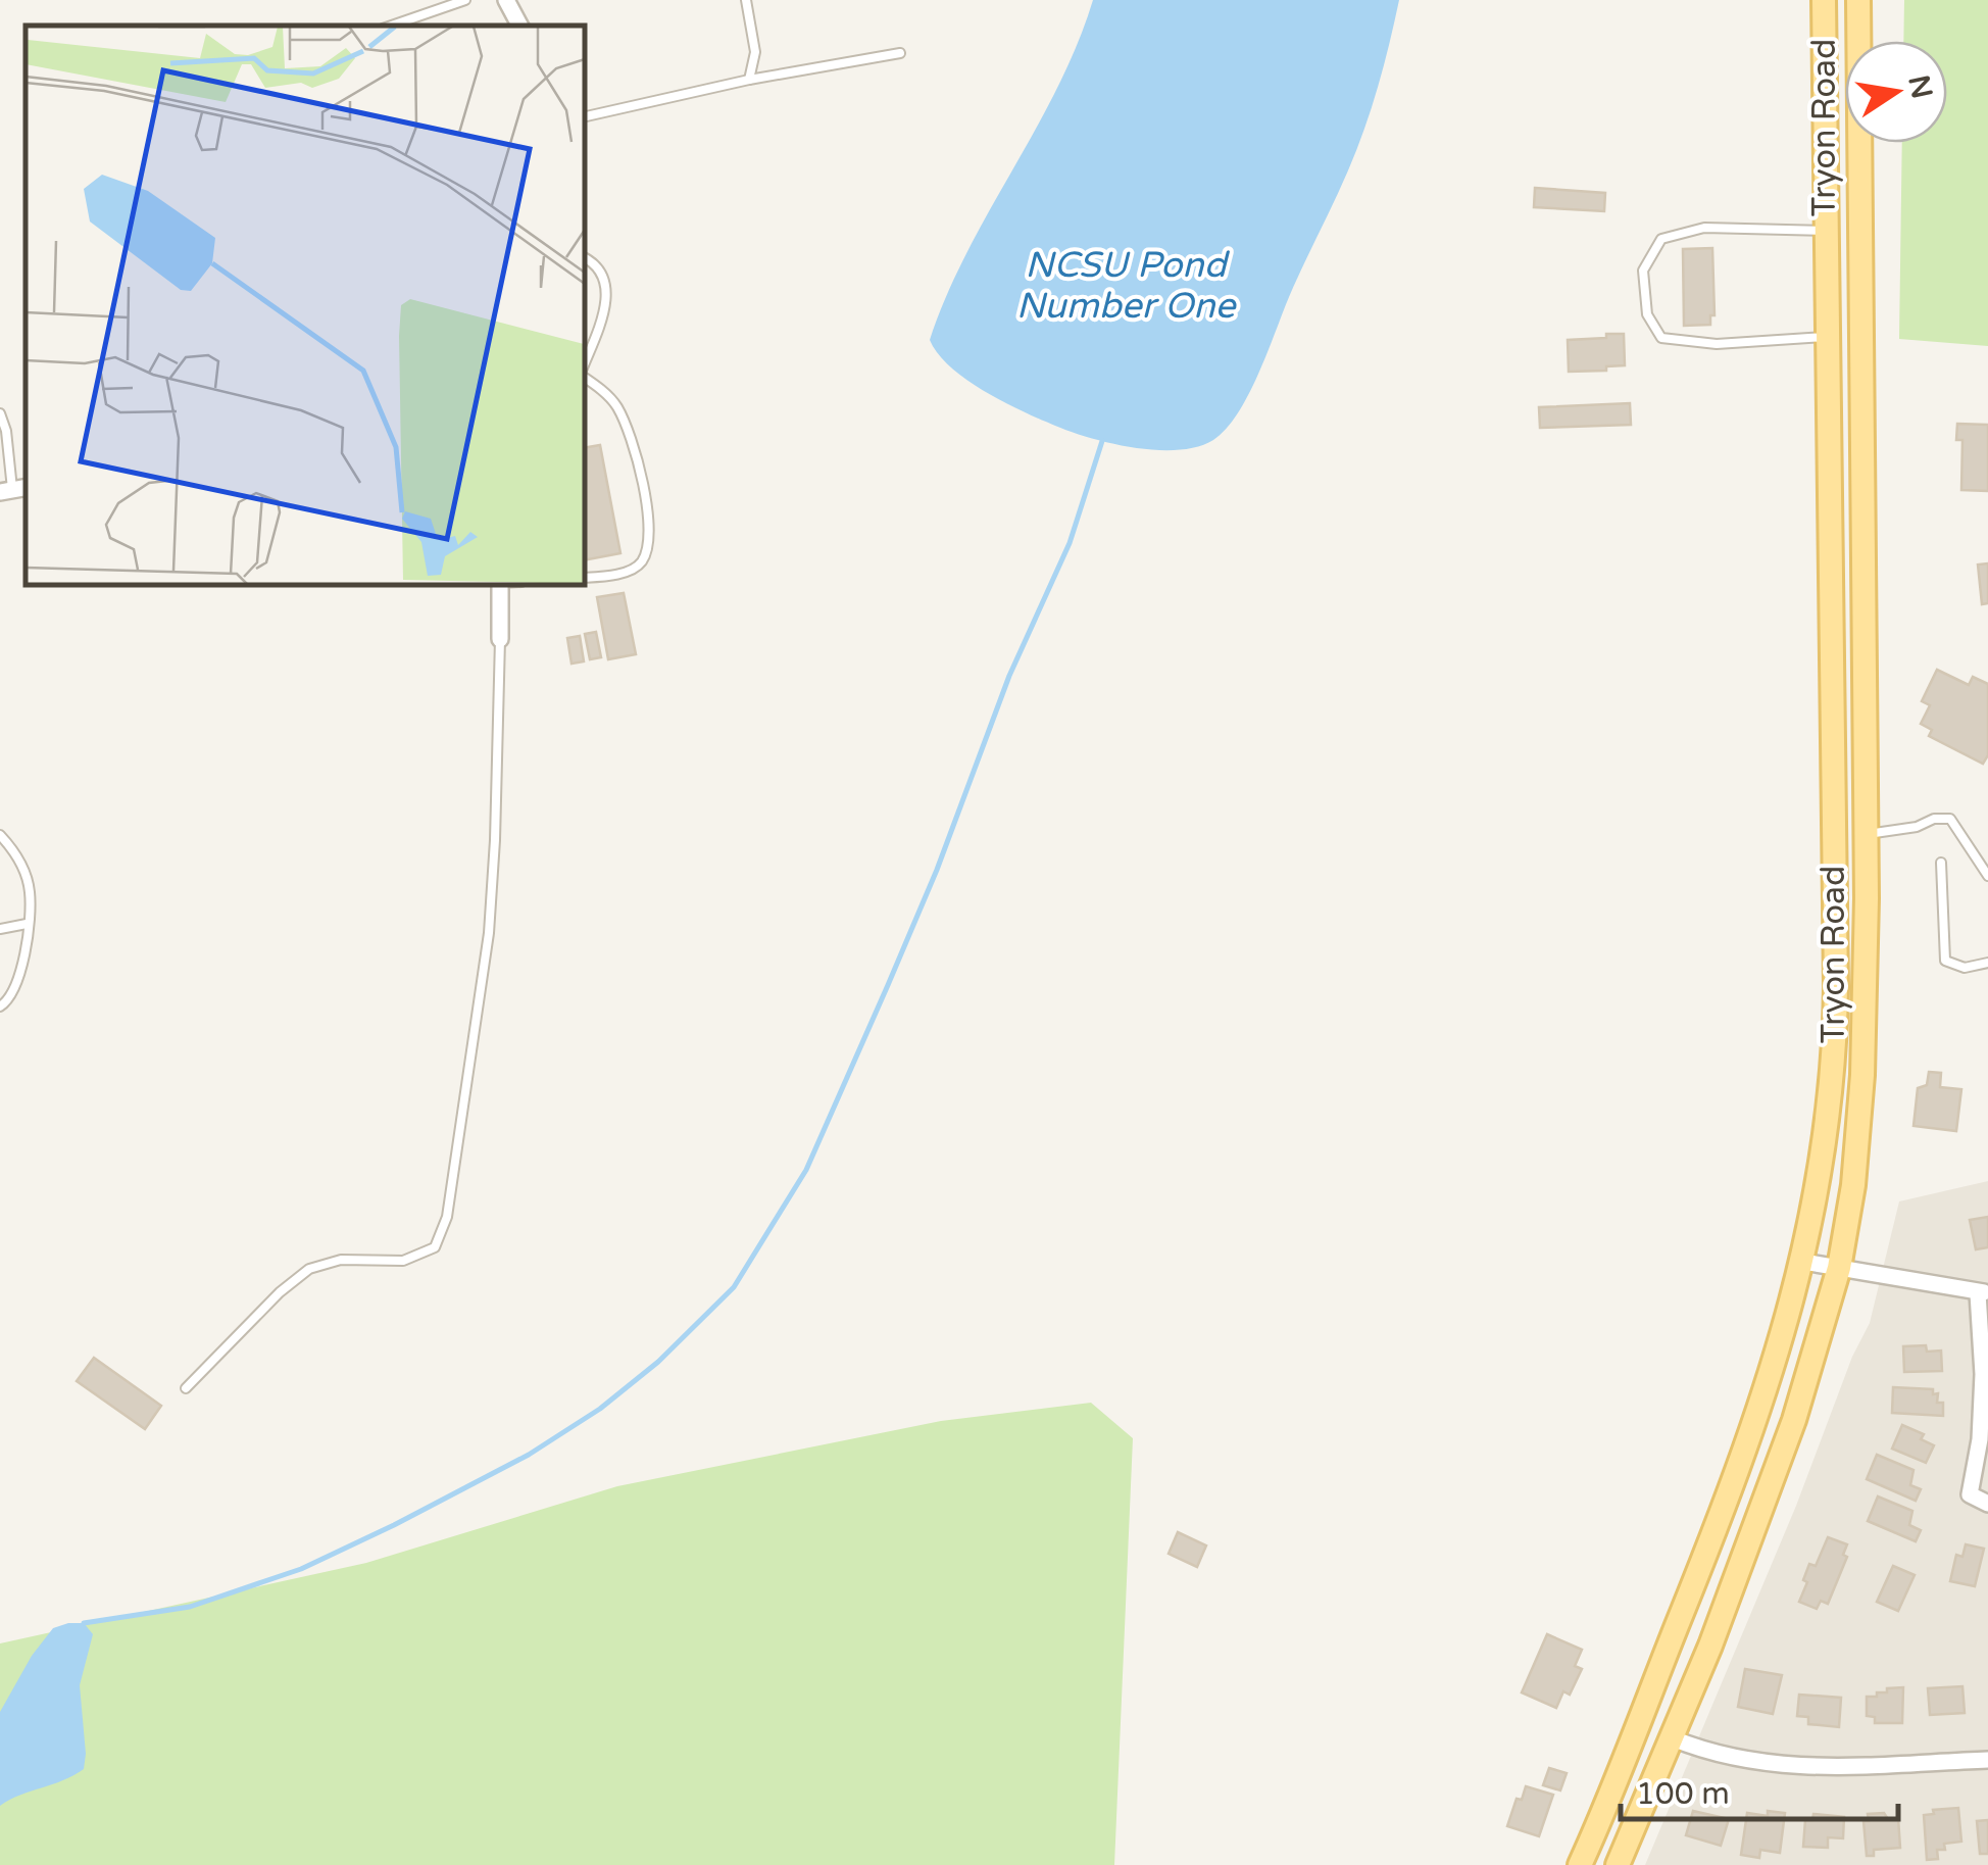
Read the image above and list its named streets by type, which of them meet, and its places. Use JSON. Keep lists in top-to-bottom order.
{
  "streets": {
    "main road": ["Tryon Road"]
  },
  "water": ["NCSU Pond Number One"],
  "scale_bar": "100 m",
  "north": "right"
}
